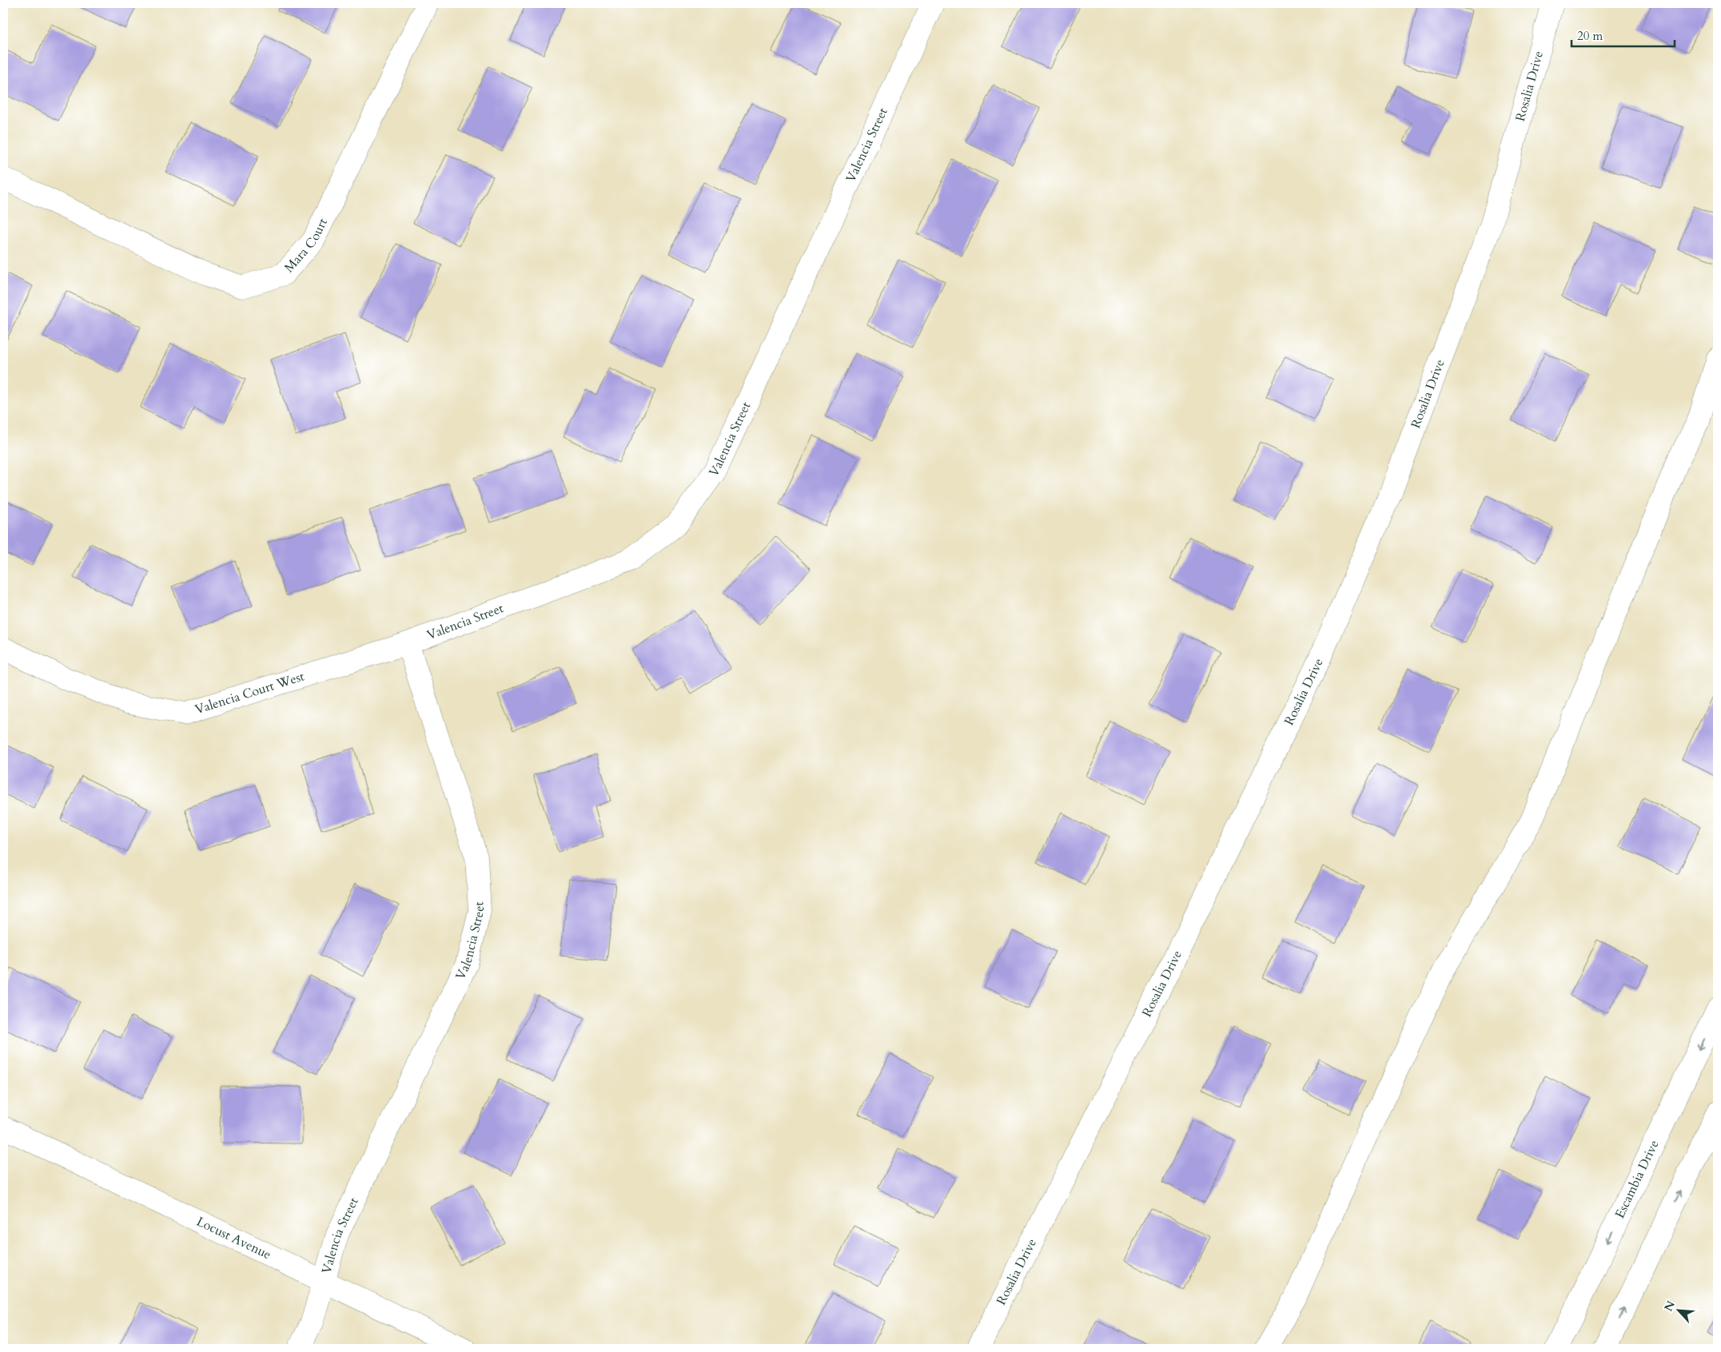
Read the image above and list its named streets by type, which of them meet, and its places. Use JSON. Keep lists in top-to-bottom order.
{
  "streets": {
    "street": [
      "Rosalia Drive",
      "Valencia Street",
      "Mara Court",
      "Valencia Court West",
      "Escambia Drive",
      "Locust Avenue"
    ]
  },
  "crossings": [
    ["Valencia Street", "Valencia Court West"],
    ["Valencia Street", "Locust Avenue"]
  ],
  "scale_bar": "20 m",
  "north": "top left"
}
